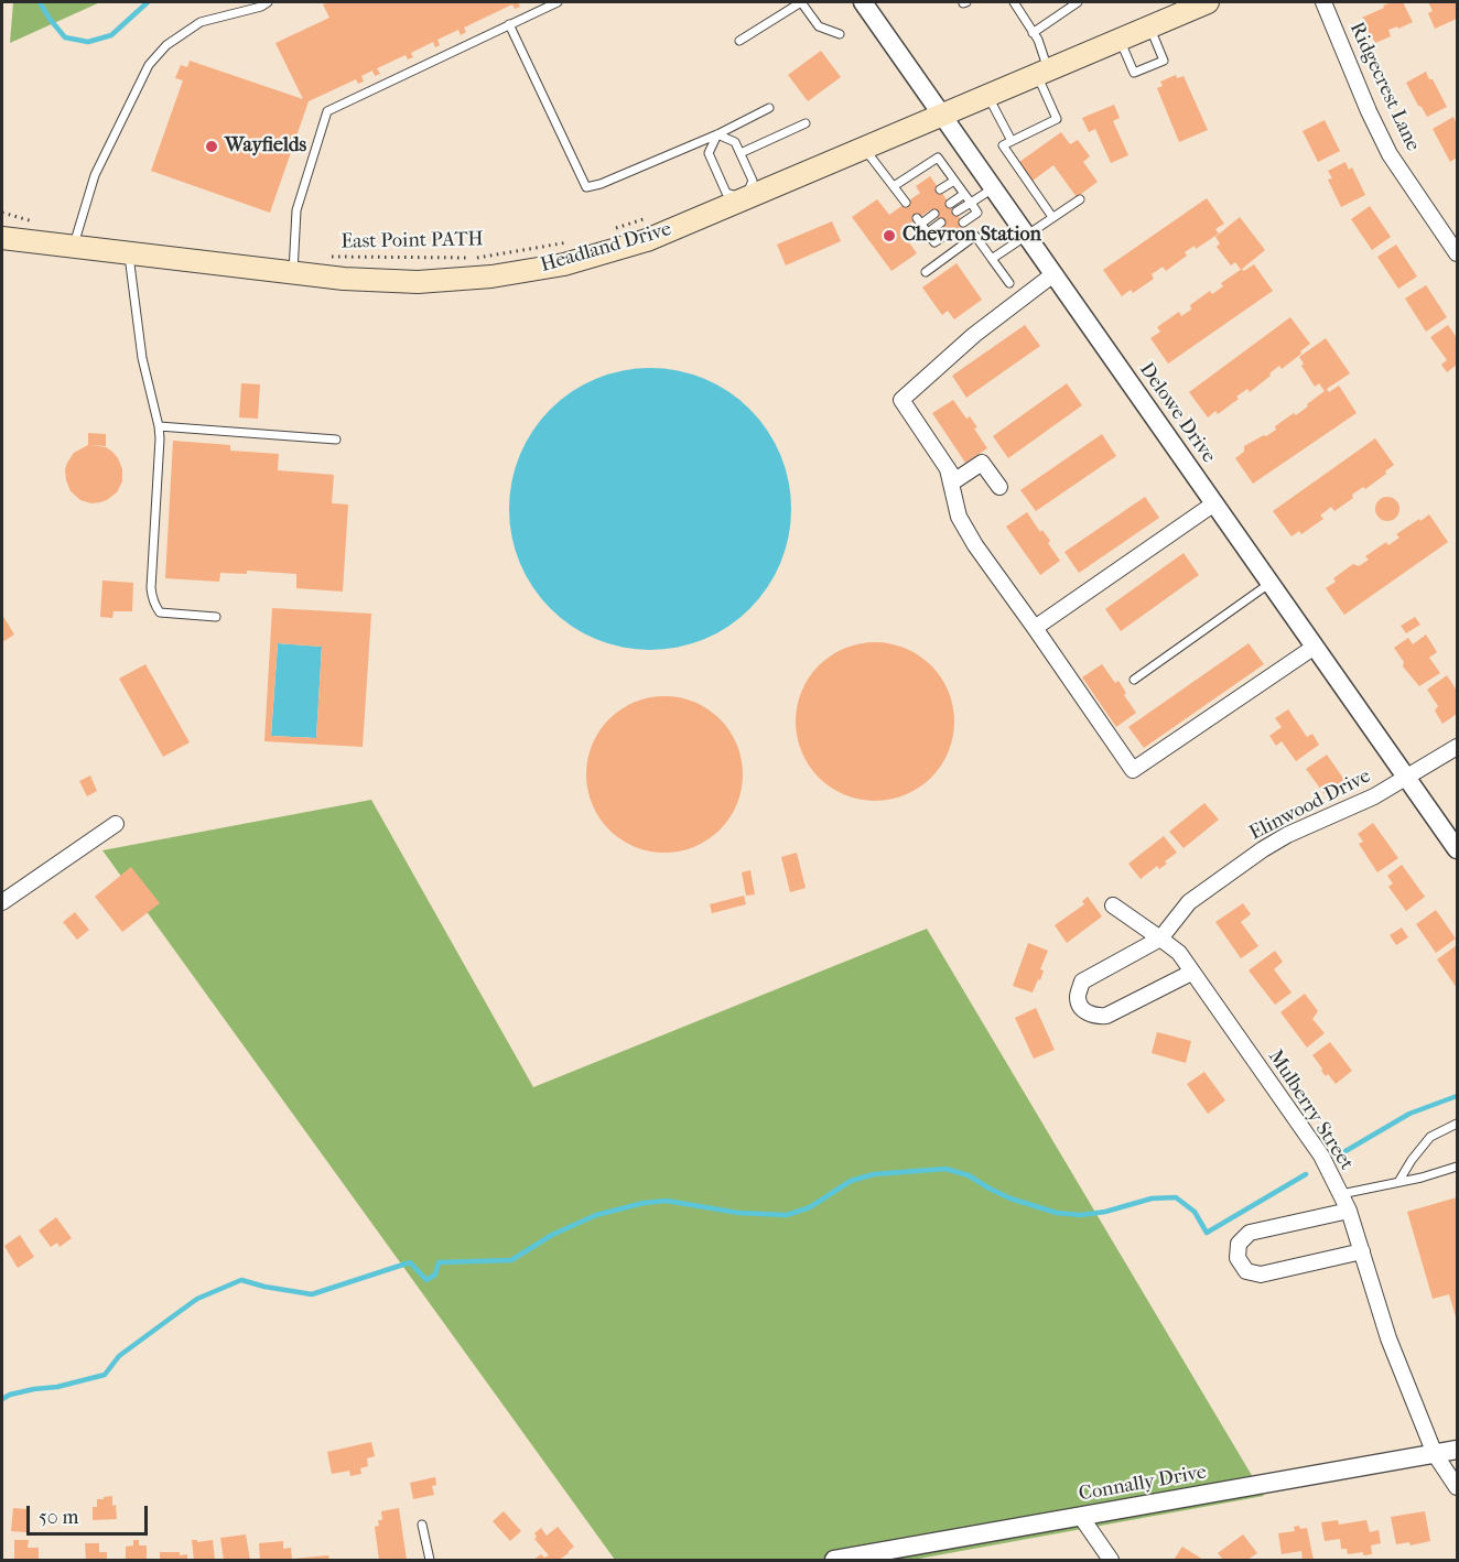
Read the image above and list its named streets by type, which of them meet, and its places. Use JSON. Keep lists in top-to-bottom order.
{
  "streets": {
    "main road": ["Headland Drive"],
    "street": [
      "Ridgecrest Lane",
      "Delowe Drive",
      "Elinwood Drive",
      "Mulberry Street",
      "Connally Drive"
    ],
    "path": ["East Point PATH"]
  },
  "crossings": [
    ["East Point PATH", "Headland Drive"],
    ["Headland Drive", "Delowe Drive"],
    ["Delowe Drive", "Elinwood Drive"],
    ["Elinwood Drive", "Mulberry Street"],
    ["Mulberry Street", "Connally Drive"]
  ],
  "places": ["Wayfields", "Chevron Station"],
  "scale_bar": "50 m"
}
